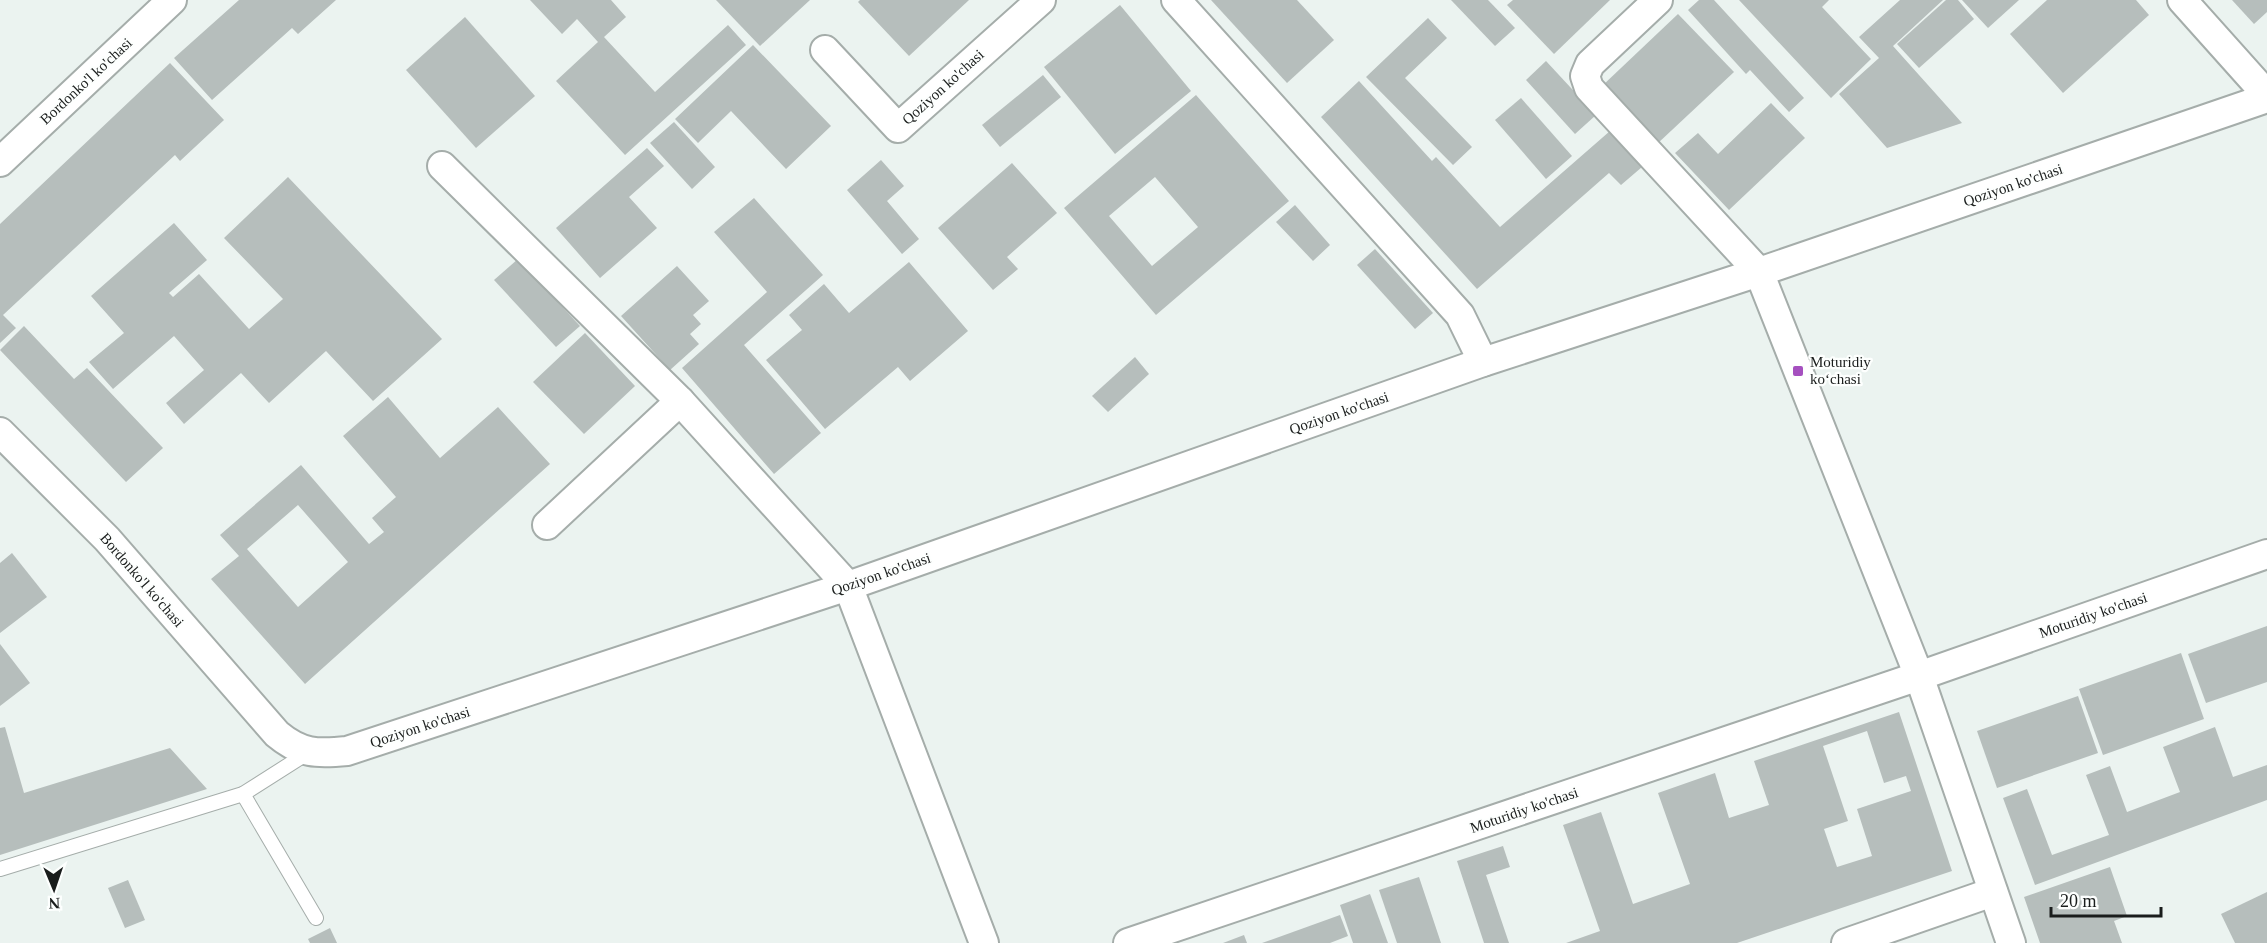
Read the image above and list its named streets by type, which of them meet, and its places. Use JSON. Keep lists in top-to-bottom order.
{
  "streets": {
    "street": ["Bordonko'l ko'chasi", "Qoziyon ko'chasi", "Moturidiy ko'chasi"]
  },
  "crossings": [
    ["Bordonko'l ko'chasi", "Qoziyon ko'chasi"]
  ],
  "places": {
    "transit": ["Moturidiy koʻchasi"]
  },
  "scale_bar": "20 m",
  "north": "bottom"
}
